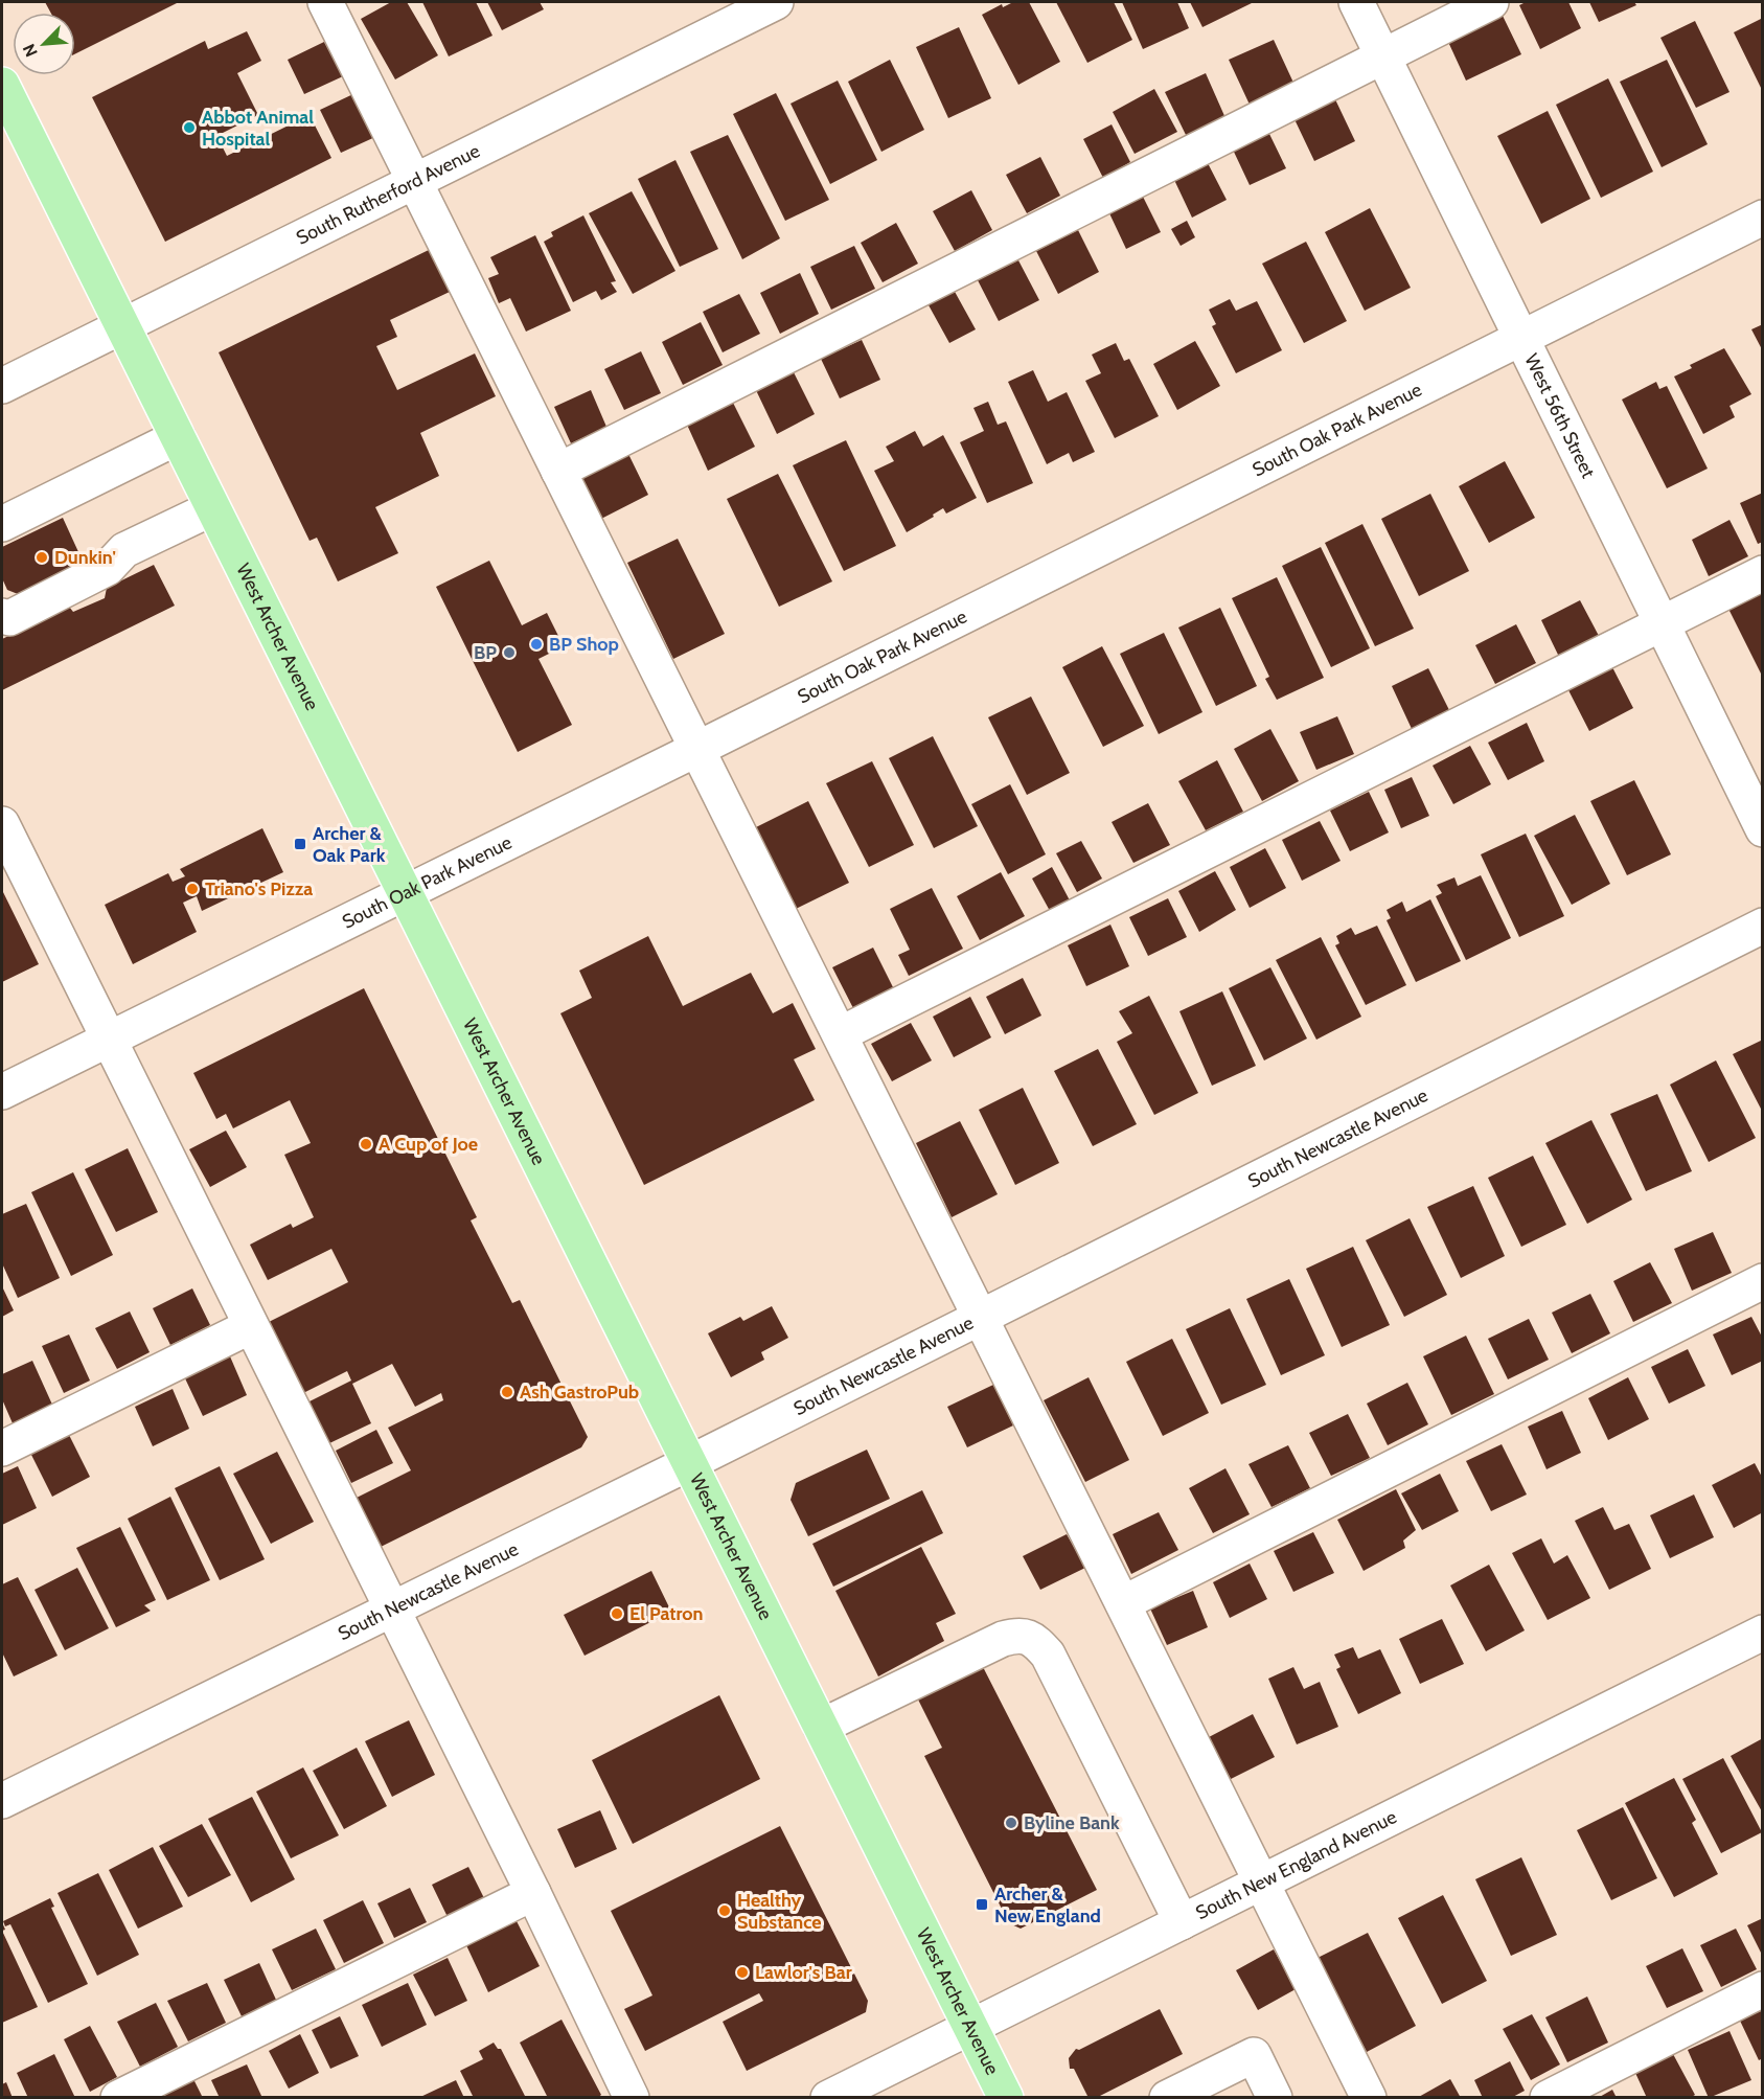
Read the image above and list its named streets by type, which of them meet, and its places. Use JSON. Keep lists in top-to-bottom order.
{
  "streets": {
    "main road": ["West Archer Avenue"],
    "street": [
      "South Rutherford Avenue",
      "West 56th Street",
      "South Oak Park Avenue",
      "South Newcastle Avenue",
      "South New England Avenue"
    ]
  },
  "crossings": [
    ["South Rutherford Avenue", "West Archer Avenue"],
    ["West 56th Street", "South Oak Park Avenue"],
    ["South Oak Park Avenue", "West Archer Avenue"],
    ["West Archer Avenue", "South Newcastle Avenue"],
    ["West Archer Avenue", "South New England Avenue"]
  ],
  "places": {
    "other": [
      "Abbot Animal Hospital",
      "Dunkin'",
      "BP Shop",
      "BP",
      "Triano's Pizza",
      "A Cup of Joe",
      "Ash GastroPub",
      "El Patron",
      "Byline Bank",
      "Healthy Substance",
      "Lawlor's Bar"
    ],
    "transit": ["Archer & Oak Park", "Archer & New England"]
  },
  "north": "bottom left"
}
